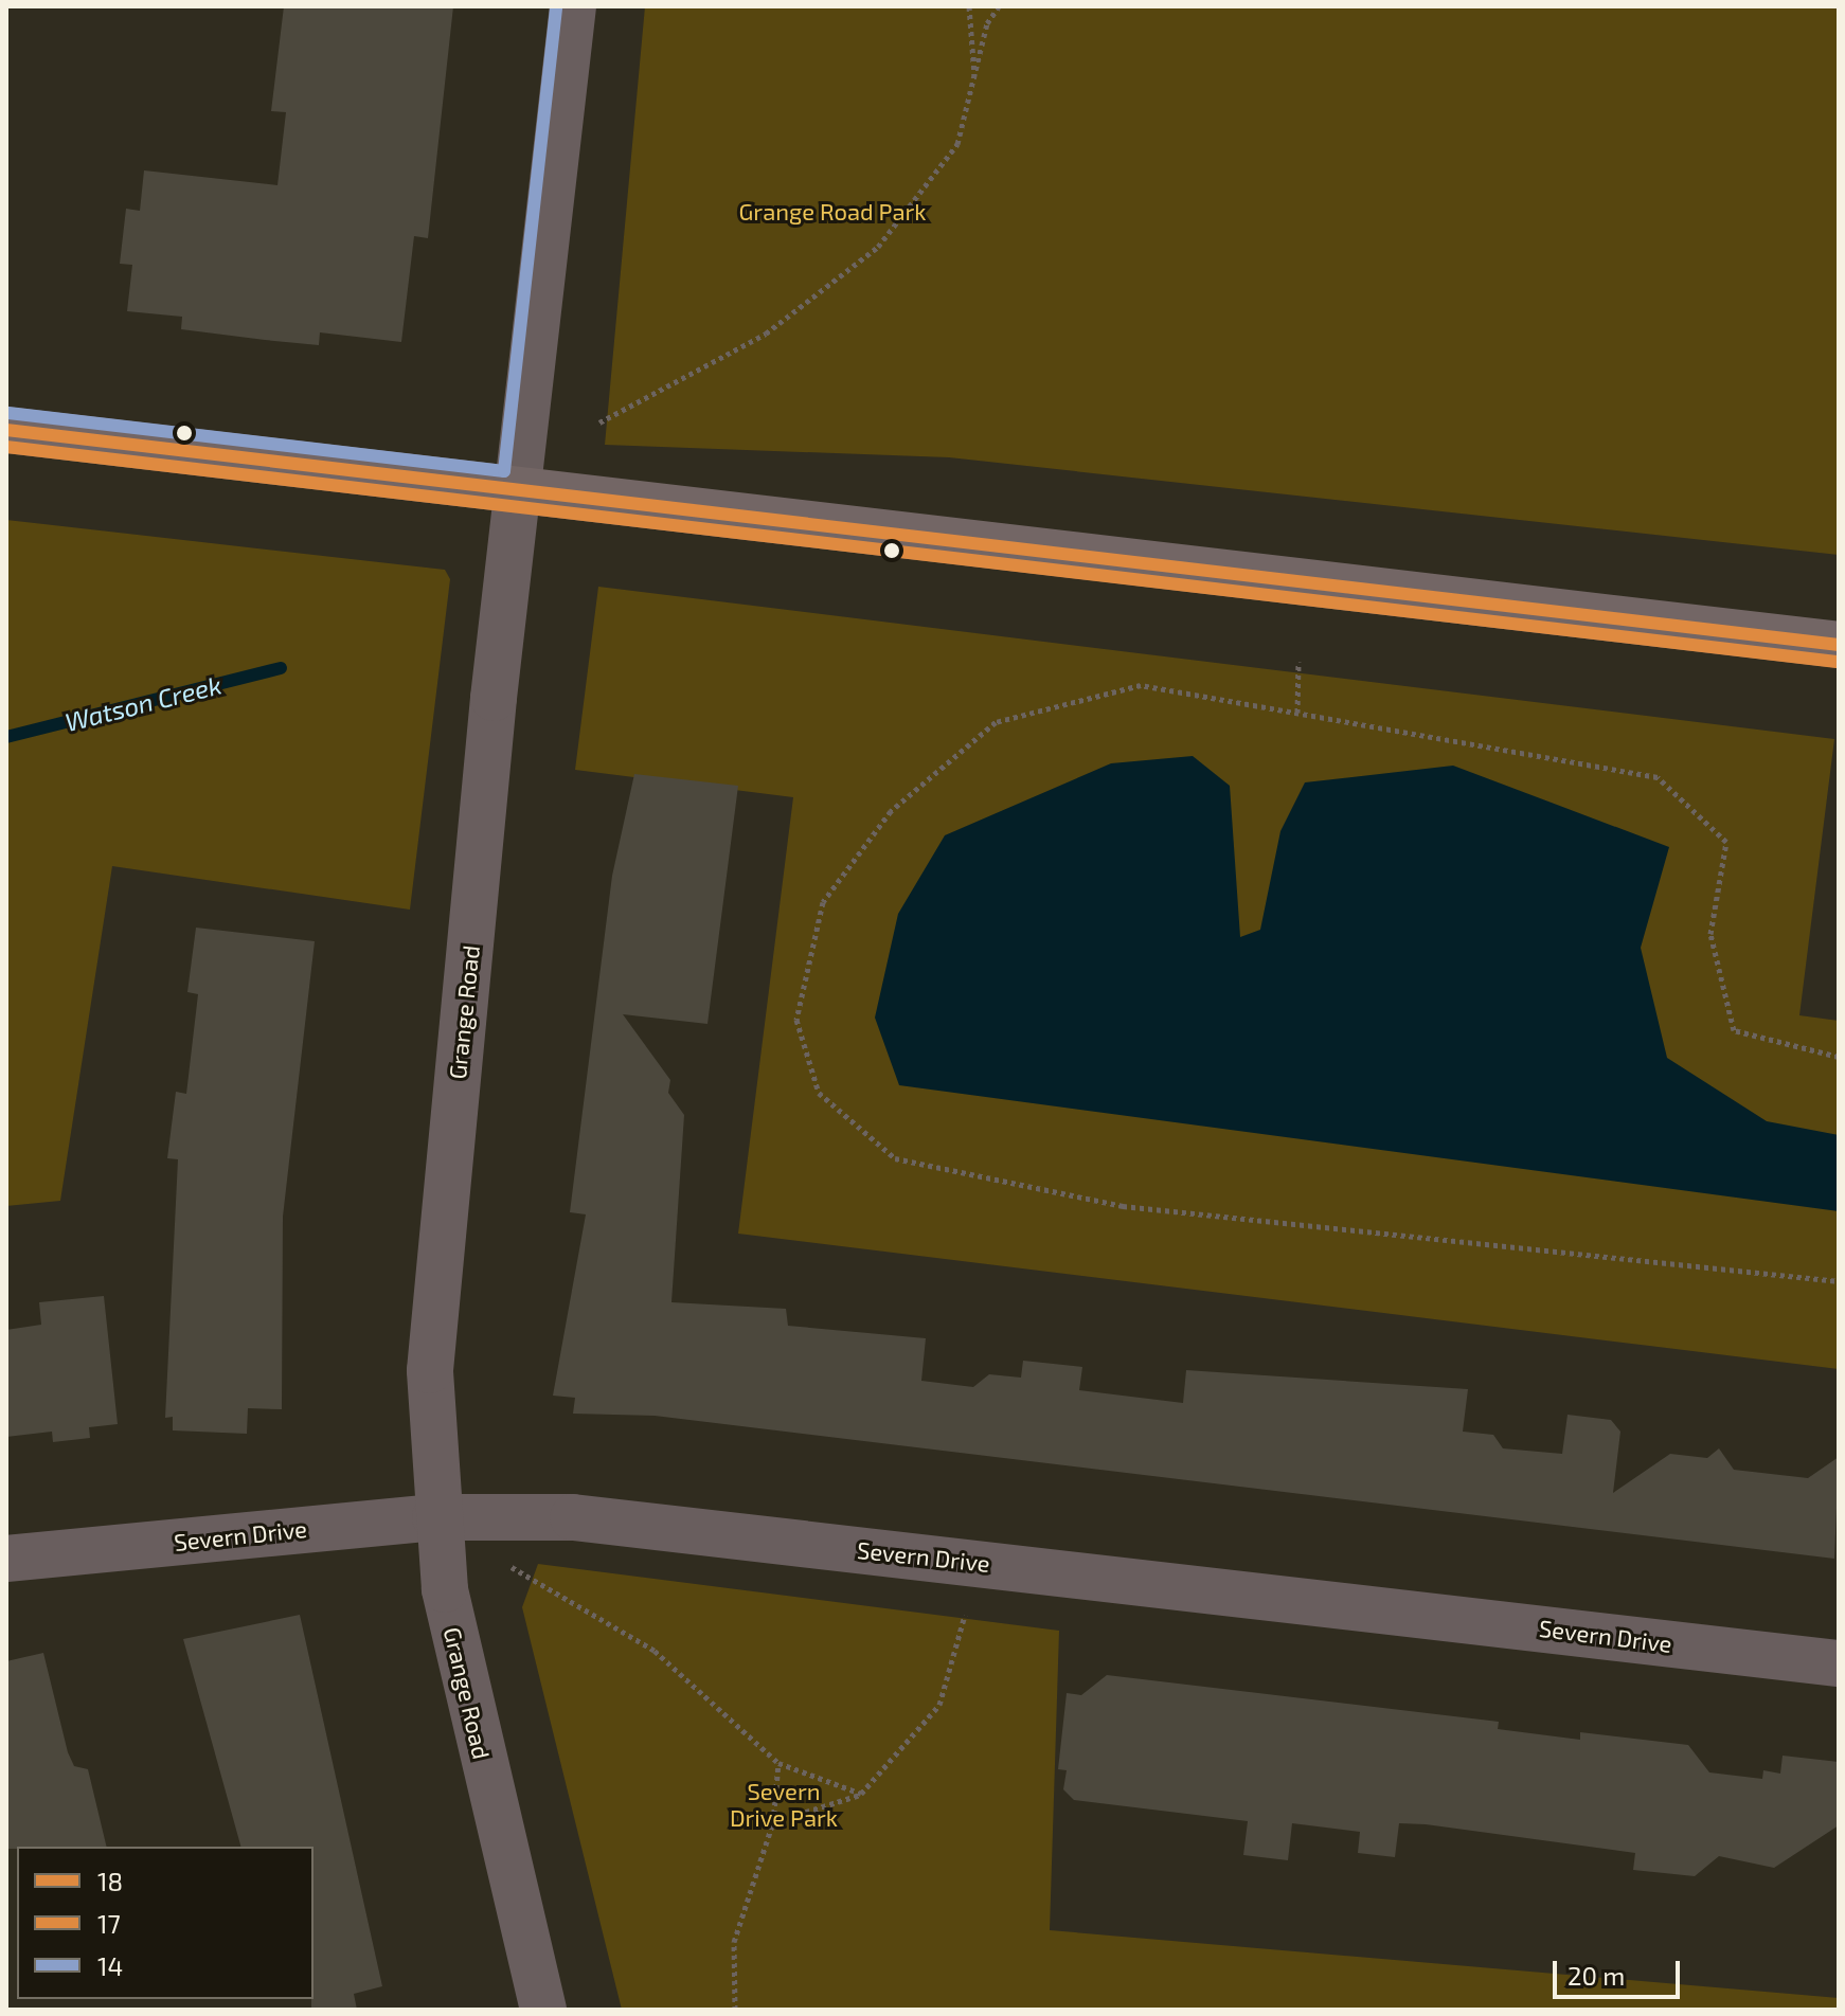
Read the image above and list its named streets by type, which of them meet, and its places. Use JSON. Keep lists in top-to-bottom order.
{
  "streets": {
    "street": ["Grange Road", "Severn Drive"]
  },
  "crossings": [
    ["Grange Road", "Severn Drive"]
  ],
  "water": ["Watson Creek"],
  "parks": ["Grange Road Park", "Severn Drive Park"],
  "lines": ["transit line 14", "transit line 18", "transit line 17"],
  "legend": ["18", "17", "14"],
  "scale_bar": "20 m"
}
